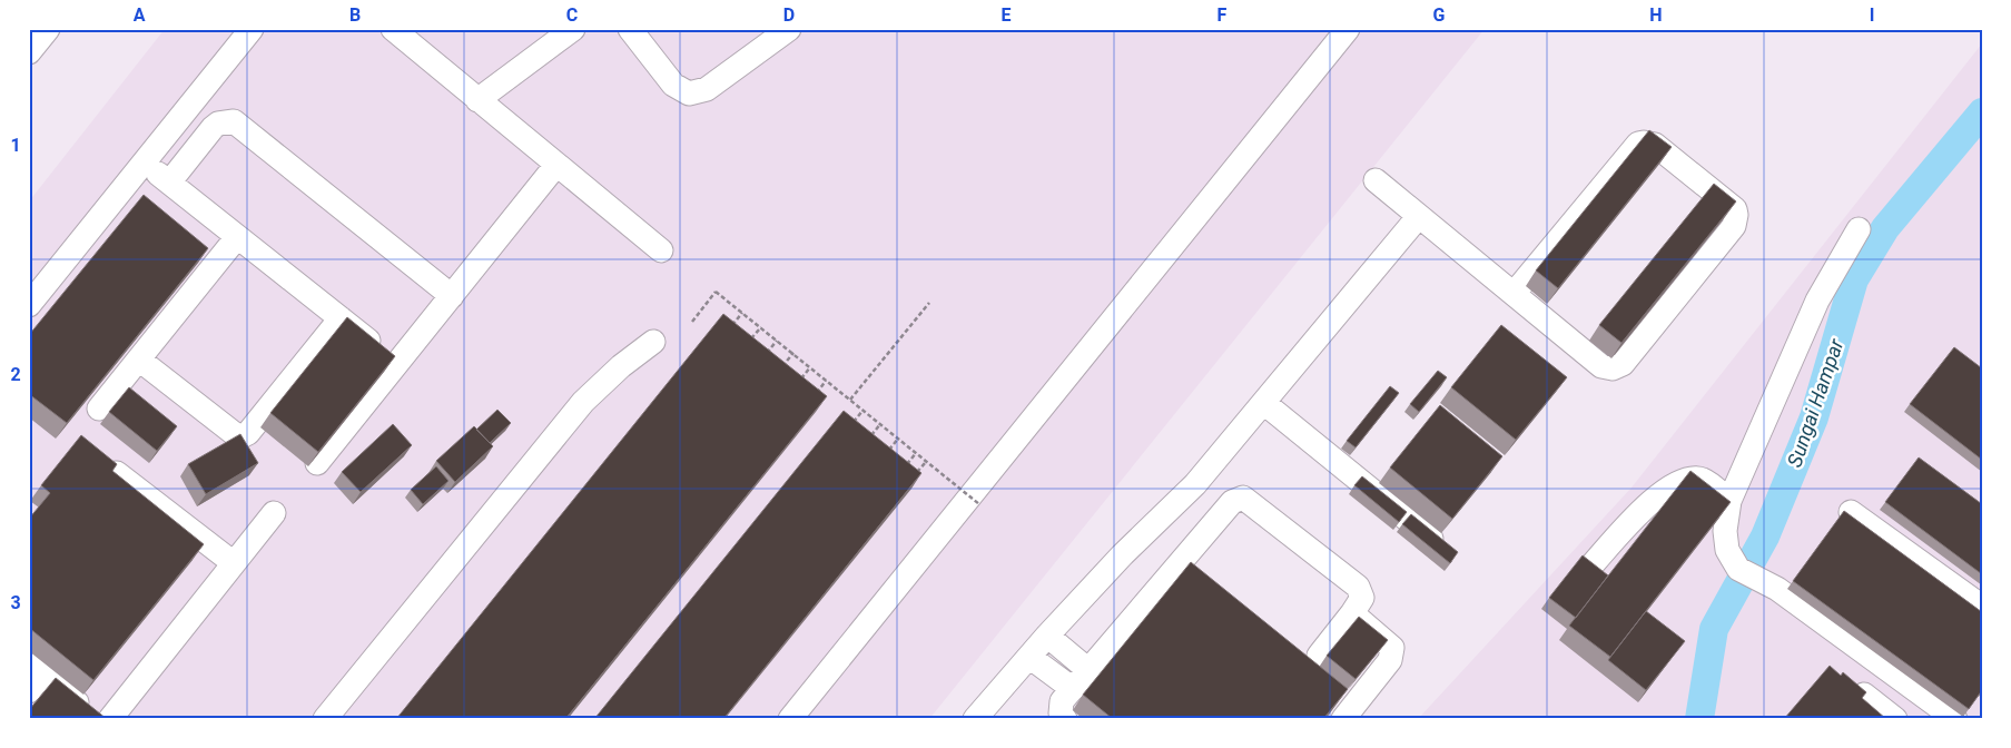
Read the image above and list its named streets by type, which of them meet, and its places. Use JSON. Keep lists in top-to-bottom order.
{
  "water": ["Sungai Hampar"],
  "grid": {
    "columns": [
      "A",
      "B",
      "C",
      "D",
      "E",
      "F",
      "G",
      "H",
      "I"
    ],
    "rows": ["1", "2", "3"]
  }
}
